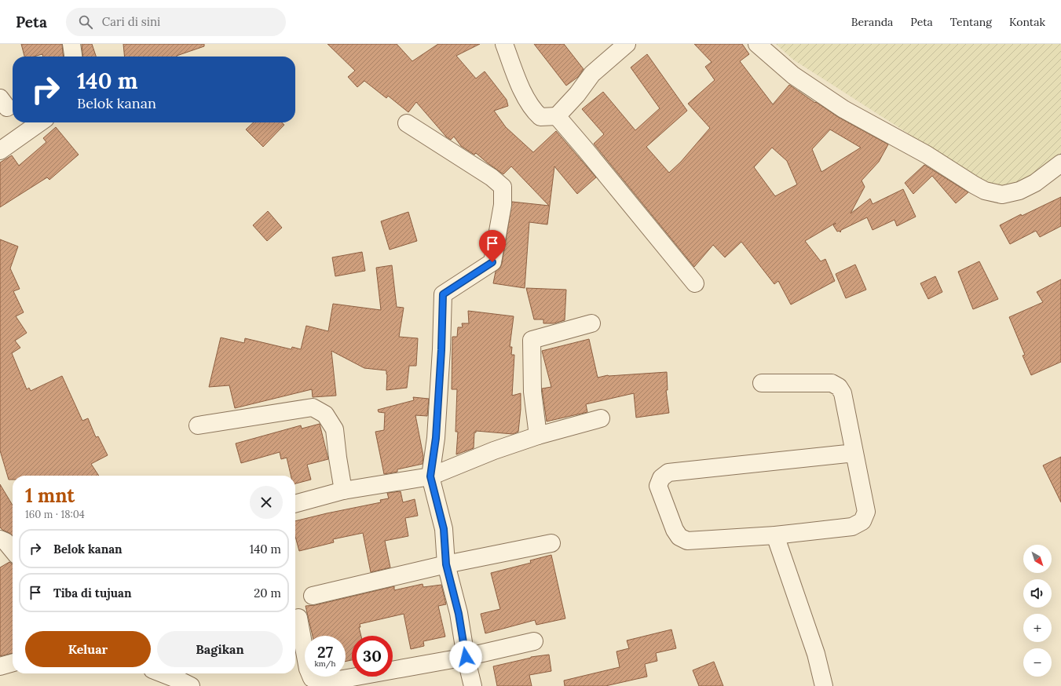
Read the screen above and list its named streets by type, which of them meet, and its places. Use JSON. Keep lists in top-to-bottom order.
{
  "north": "bottom right",
  "page": {
    "header": "Peta",
    "search": "Cari di sini",
    "nav": [
      "Beranda",
      "Peta",
      "Tentang",
      "Kontak"
    ],
    "turn": ["140 m", "Belok kanan"],
    "heading": ["1 mnt", "160 m · 18:04"],
    "list": [
      {
        "name": "Belok kanan",
        "value": "140 m"
      },
      {
        "name": "Tiba di tujuan",
        "value": "20 m"
      }
    ],
    "map_buttons": ["+", "−"],
    "buttons": ["Keluar", "Bagikan"],
    "speed": "27 km/h",
    "limit": "30"
  }
}
